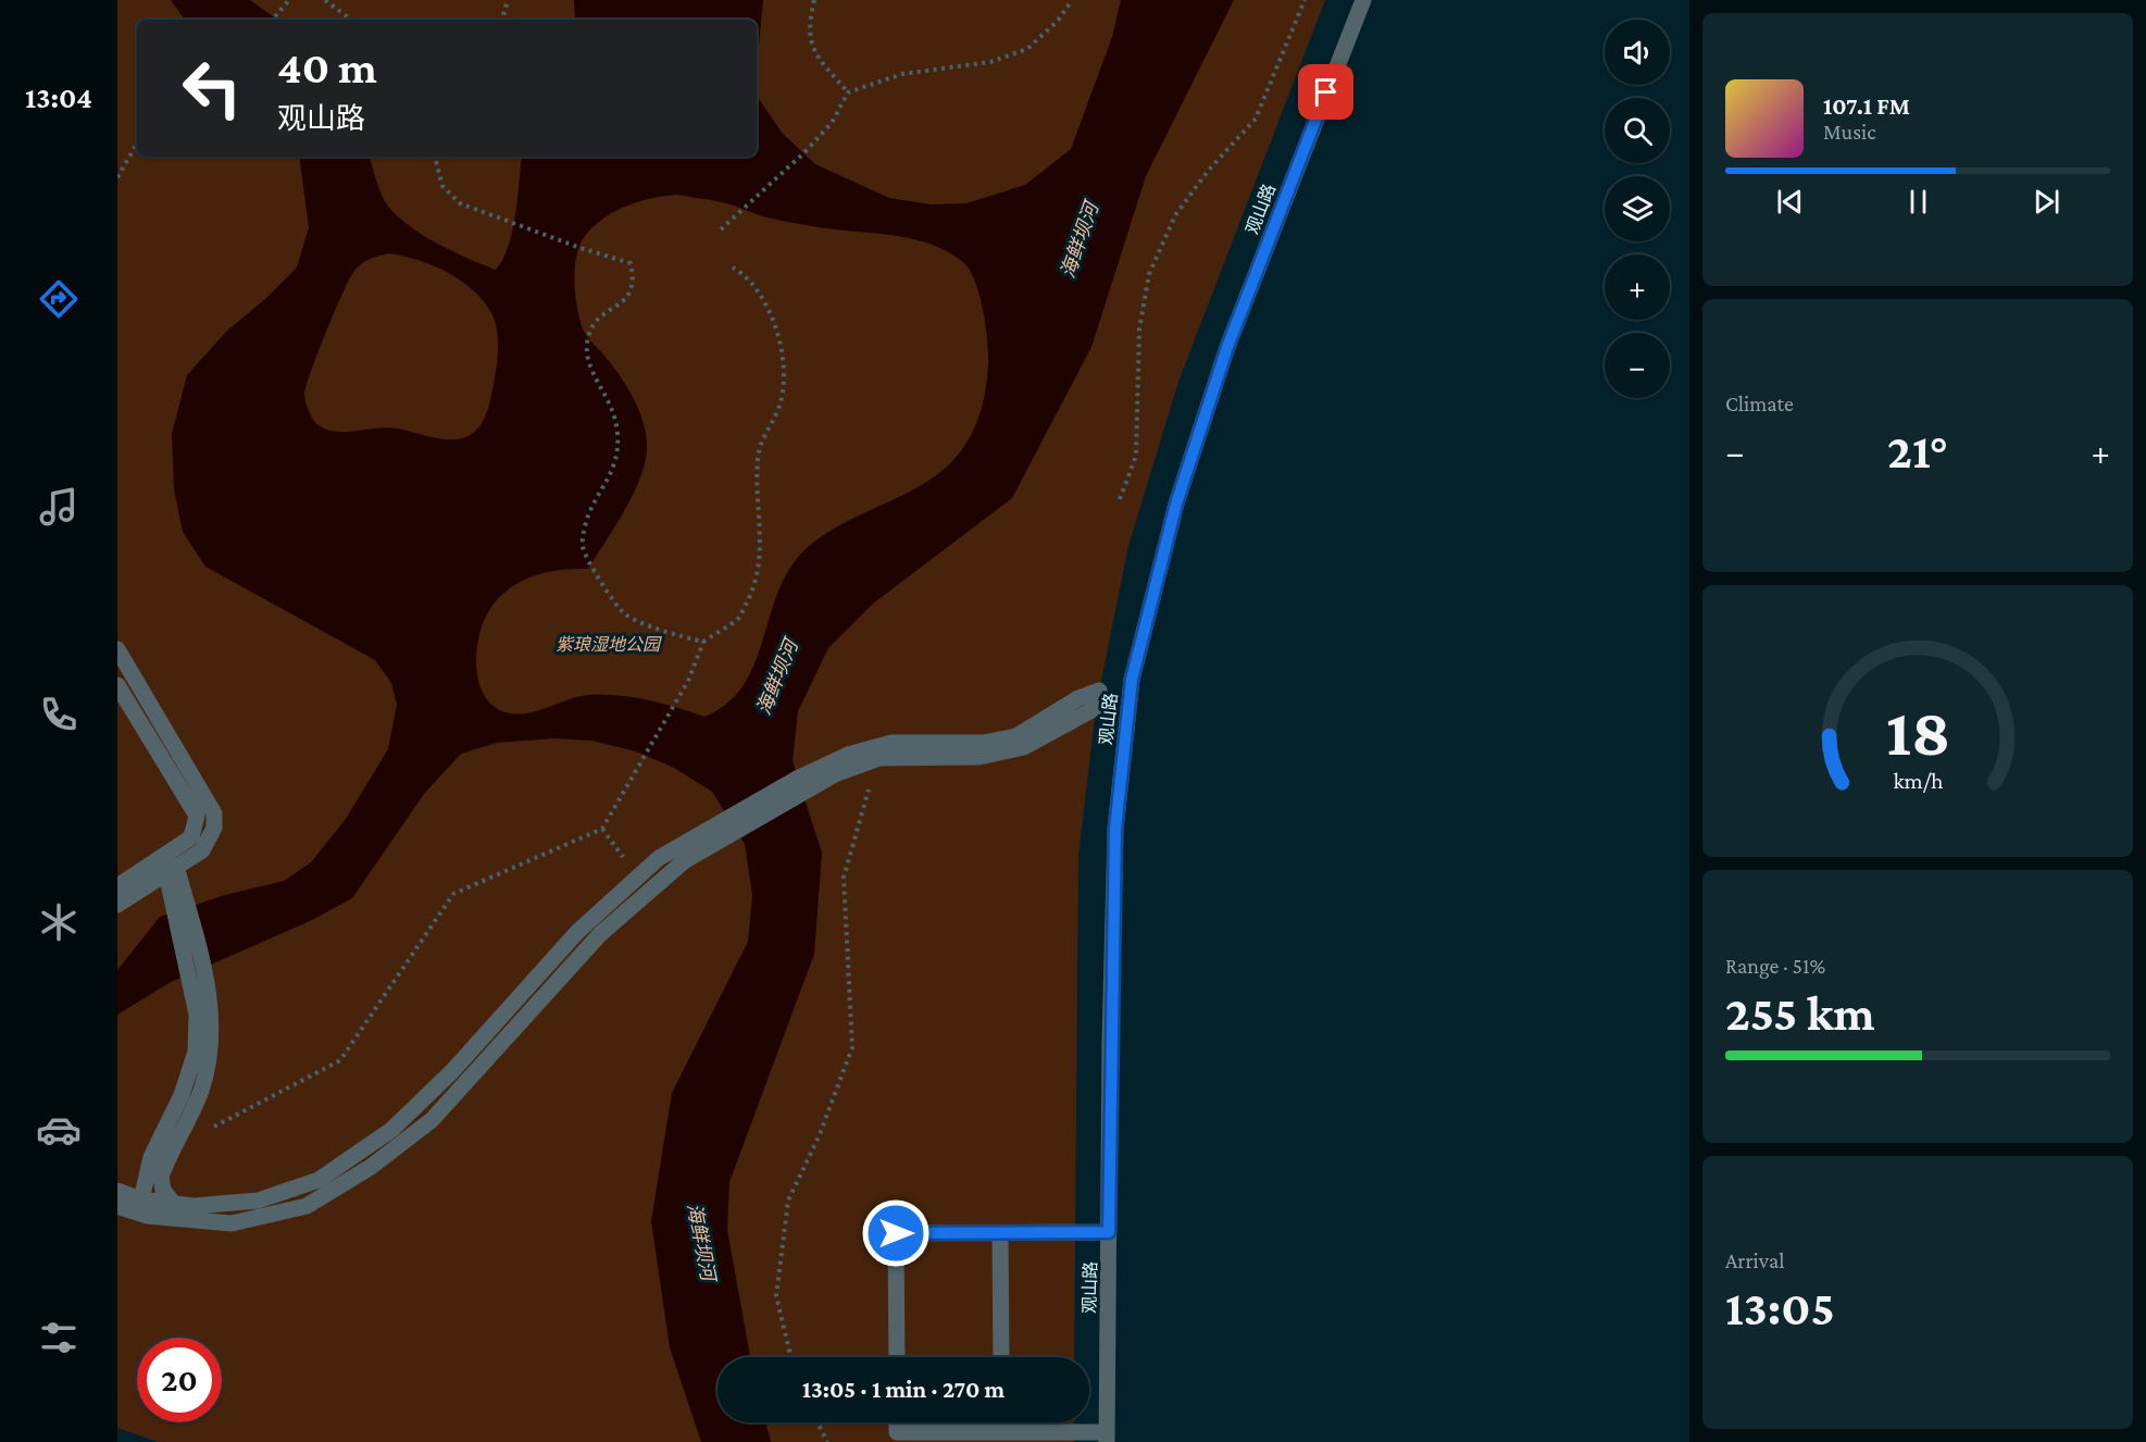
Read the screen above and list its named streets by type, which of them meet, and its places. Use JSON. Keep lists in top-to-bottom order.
{
  "streets": {
    "street": ["观山路"]
  },
  "water": ["海鲜坝河"],
  "parks": ["紫琅湿地公园"],
  "page": {
    "tabs": "13:04",
    "map_buttons": ["+", "−"],
    "turn": ["40 m", "观山路"],
    "song": ["107.1 FM", "Music"],
    "tile": [
      "Climate",
      ["Range · 51%", "255 km"],
      ["Arrival", "13:05"]
    ],
    "heat": ["−", "21°", "+"],
    "limit": "20",
    "trip": "13:05 · 1 min · 270 m",
    "gauge": ["18", "km/h"]
  }
}
